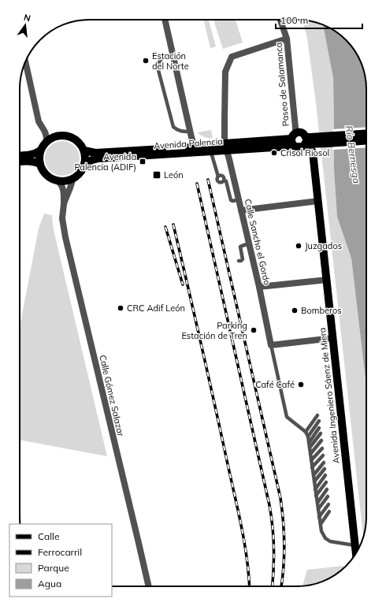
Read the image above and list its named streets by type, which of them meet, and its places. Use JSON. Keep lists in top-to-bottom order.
{
  "streets": {
    "main road": ["Avenida Palencia", "Avenida Ingeniero Sáenz de Miera"],
    "street": ["Paseo de Salamanca", "Calle Sancho el Gordo", "Calle Gómez Salazar"]
  },
  "crossings": [
    ["Paseo de Salamanca", "Avenida Palencia"],
    ["Paseo de Salamanca", "Calle Sancho el Gordo"],
    ["Avenida Palencia", "Calle Sancho el Gordo"],
    ["Avenida Palencia", "Calle Gómez Salazar"]
  ],
  "water": ["Río Bernesga"],
  "places": {
    "other": [
      "Estación del Norte",
      "Crisol Riosol",
      "Juzgados",
      "CRC Adif León",
      "Bomberos",
      "Parking Estación de Tren",
      "Café Café"
    ],
    "transit": ["Avenida Palencia (ADIF)", "León"]
  },
  "legend": [
    "Calle",
    "Ferrocarril",
    "Parque",
    "Agua"
  ],
  "scale_bar": "100 m",
  "north": "top"
}
